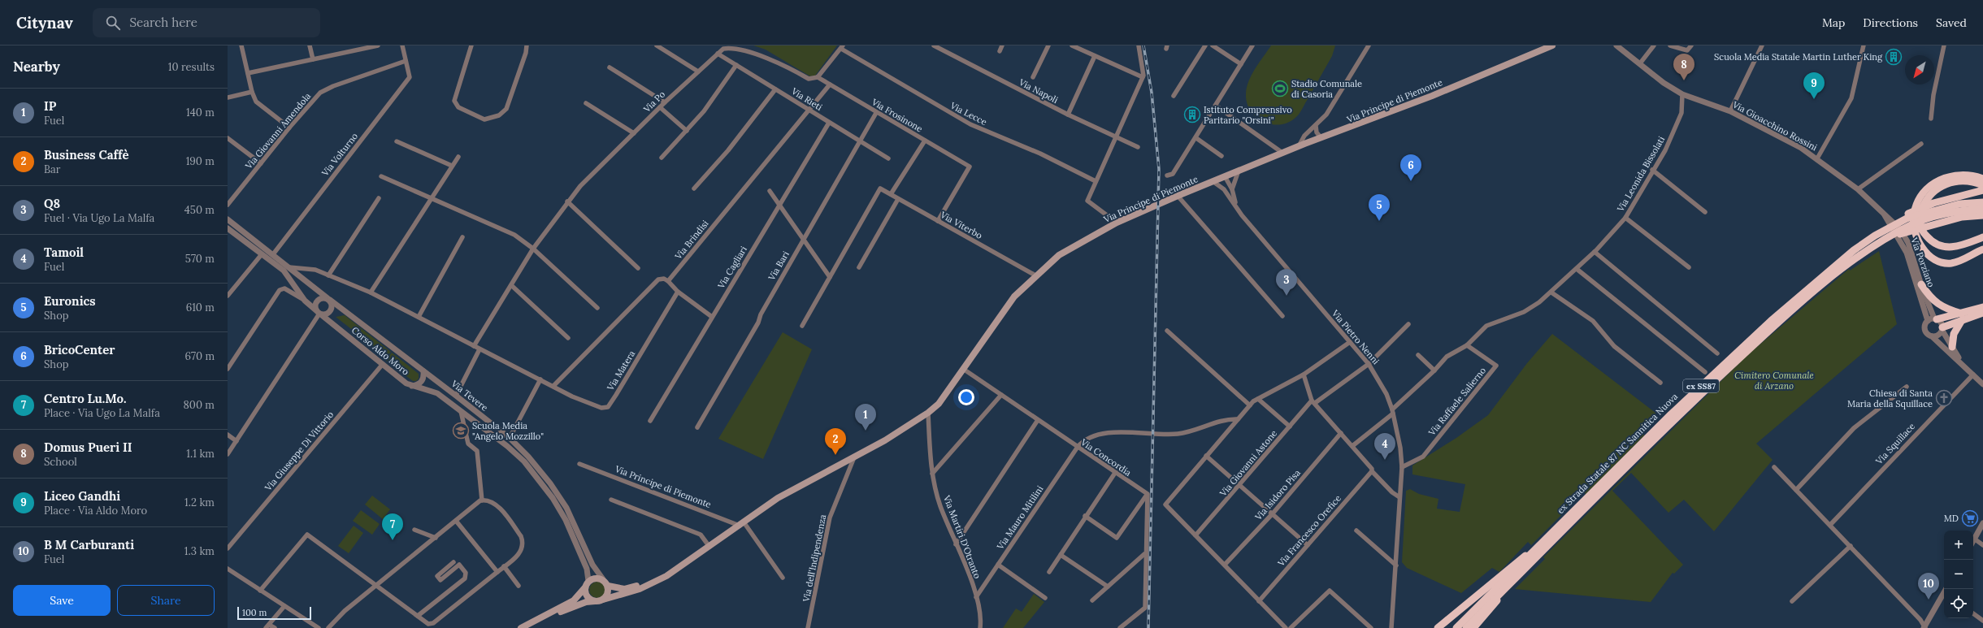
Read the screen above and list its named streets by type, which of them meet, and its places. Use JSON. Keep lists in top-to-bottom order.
{
  "streets": {
    "highway": ["ex SS87", "ex Strada Statale 87 NC Sannitica Nuova"],
    "main road": ["Via Principe di Piemonte"],
    "street": [
      "Via Napoli",
      "Via Rieti",
      "Via Po",
      "Via Lecce",
      "Via Frosinone",
      "Via Gioacchino Rossini",
      "Via Giovanni Amendola",
      "Via Volturno",
      "Via Leonida Bissolati",
      "Via Viterbo",
      "Via Brindisi",
      "Via Porziano",
      "Via Bari",
      "Via Cagliari",
      "Via Pietro Nenni",
      "Corso Aldo Moro",
      "Via Matera",
      "Via Tevere",
      "Via Raffaele Salierno",
      "Via Squillace",
      "Via Giuseppe Di Vittorio",
      "Via Concordia",
      "Via Giovanni Astone",
      "Via Isidoro Pisa",
      "Via Mauro Mitilini",
      "Via Francesco Orefice",
      "Via Martiri D'Otranto",
      "Via dell'Indipendenza"
    ]
  },
  "crossings": [
    ["Via Rieti", "Via Po"],
    ["Via Rieti", "Via Brindisi"],
    ["Via Rieti", "Via Bari"],
    ["Via Rieti", "Via Cagliari"],
    ["Via Principe di Piemonte", "Via Viterbo"],
    ["Via Principe di Piemonte", "Via Pietro Nenni"],
    ["Via Principe di Piemonte", "Corso Aldo Moro"],
    ["Via Principe di Piemonte", "Via Tevere"],
    ["Via Principe di Piemonte", "Via Concordia"],
    ["Via Principe di Piemonte", "Via Martiri D'Otranto"],
    ["Via Principe di Piemonte", "Via dell'Indipendenza"],
    ["Via Po", "Via Frosinone"],
    ["Via Frosinone", "Via Viterbo"],
    ["Via Frosinone", "Via Brindisi"],
    ["Via Frosinone", "Via Bari"],
    ["Via Gioacchino Rossini", "Via Leonida Bissolati"],
    ["Via Gioacchino Rossini", "Via Porziano"],
    ["Via Giovanni Amendola", "Via Volturno"],
    ["Via Leonida Bissolati", "Via Pietro Nenni"],
    ["Via Leonida Bissolati", "Via Raffaele Salierno"],
    ["Via Porziano", "Via Squillace"],
    ["Via Pietro Nenni", "Via Raffaele Salierno"],
    ["Via Pietro Nenni", "Via Giovanni Astone"],
    ["Corso Aldo Moro", "Via Tevere"],
    ["Corso Aldo Moro", "Via Giuseppe Di Vittorio"],
    ["Via Concordia", "Via Mauro Mitilini"],
    ["Via Mauro Mitilini", "Via Martiri D'Otranto"]
  ],
  "parks": ["Cimitero Comunale di Arzano"],
  "places": {
    "building": ["Scuola Media Statale Martin Luther King", "Istituto Comprensivo Paritario \"Orsini\""],
    "sports": ["Stadio Comunale di Casoria"],
    "church": ["Chiesa di Santa Maria della Squillace"],
    "school or university": ["Scuola Media \"Angelo Mozzillo\""],
    "supermarket": ["MD"]
  },
  "scale_bar": "100 m",
  "north": "bottom left",
  "page": {
    "header": "Citynav",
    "search": "Search here",
    "nav": ["Map", "Directions", "Saved"],
    "heading": ["Nearby", "10 results"],
    "pins": [
      "8",
      "9",
      "6",
      "5",
      "3",
      "1",
      "2",
      "4",
      "7",
      "10"
    ],
    "list": [
      {
        "mark": "1",
        "name": "IP",
        "note": "Fuel",
        "value": "140 m"
      },
      {
        "mark": "2",
        "name": "Business Caffè",
        "note": "Bar",
        "value": "190 m"
      },
      {
        "mark": "3",
        "name": "Q8",
        "note": "Fuel · Via Ugo La Malfa",
        "value": "450 m"
      },
      {
        "mark": "4",
        "name": "Tamoil",
        "note": "Fuel",
        "value": "570 m"
      },
      {
        "mark": "5",
        "name": "Euronics",
        "note": "Shop",
        "value": "610 m"
      },
      {
        "mark": "6",
        "name": "BricoCenter",
        "note": "Shop",
        "value": "670 m"
      },
      {
        "mark": "7",
        "name": "Centro Lu.Mo.",
        "note": "Place · Via Ugo La Malfa",
        "value": "800 m"
      },
      {
        "mark": "8",
        "name": "Domus Pueri II",
        "note": "School",
        "value": "1.1 km"
      },
      {
        "mark": "9",
        "name": "Liceo Gandhi",
        "note": "Place · Via Aldo Moro",
        "value": "1.2 km"
      },
      {
        "mark": "10",
        "name": "B M Carburanti",
        "note": "Fuel",
        "value": "1.3 km"
      }
    ],
    "map_buttons": ["+", "−"],
    "buttons": ["Save", "Share"],
    "scale": "100 m"
  }
}
